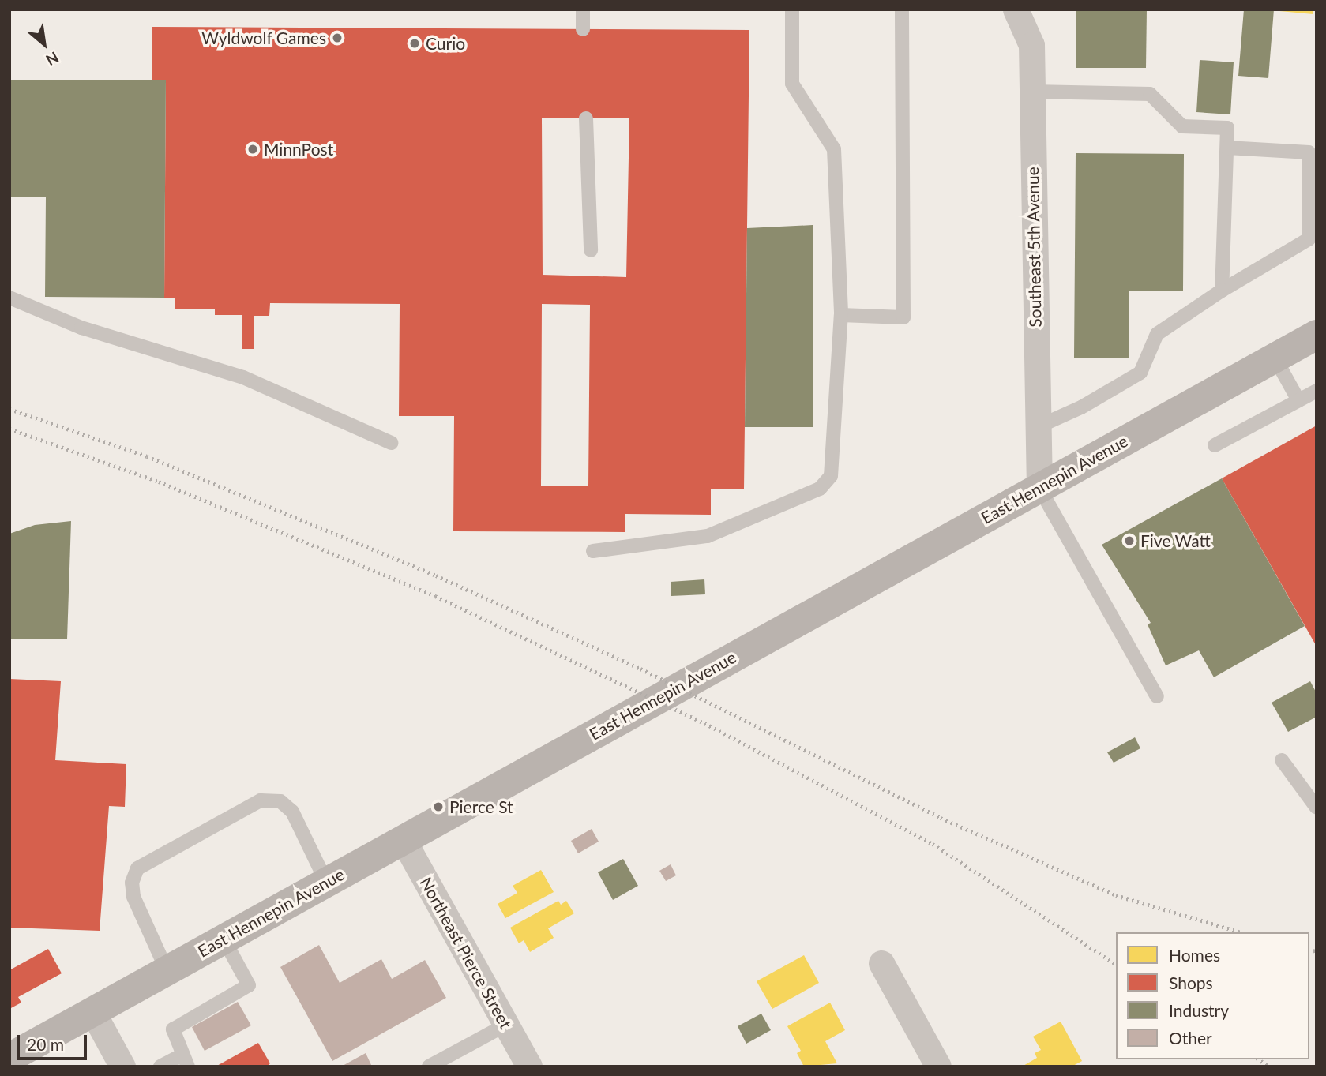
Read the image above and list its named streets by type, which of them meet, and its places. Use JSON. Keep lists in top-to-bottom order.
{
  "streets": {
    "main road": ["East Hennepin Avenue"],
    "street": ["Southeast 5th Avenue", "Northeast Pierce Street"]
  },
  "crossings": [
    ["Southeast 5th Avenue", "East Hennepin Avenue"],
    ["East Hennepin Avenue", "Northeast Pierce Street"]
  ],
  "places": [
    "Wyldwolf Games",
    "Curio",
    "MinnPost",
    "Five Watt",
    "Pierce St"
  ],
  "legend": [
    "Homes",
    "Shops",
    "Industry",
    "Other"
  ],
  "scale_bar": "20 m",
  "north": "bottom right"
}
